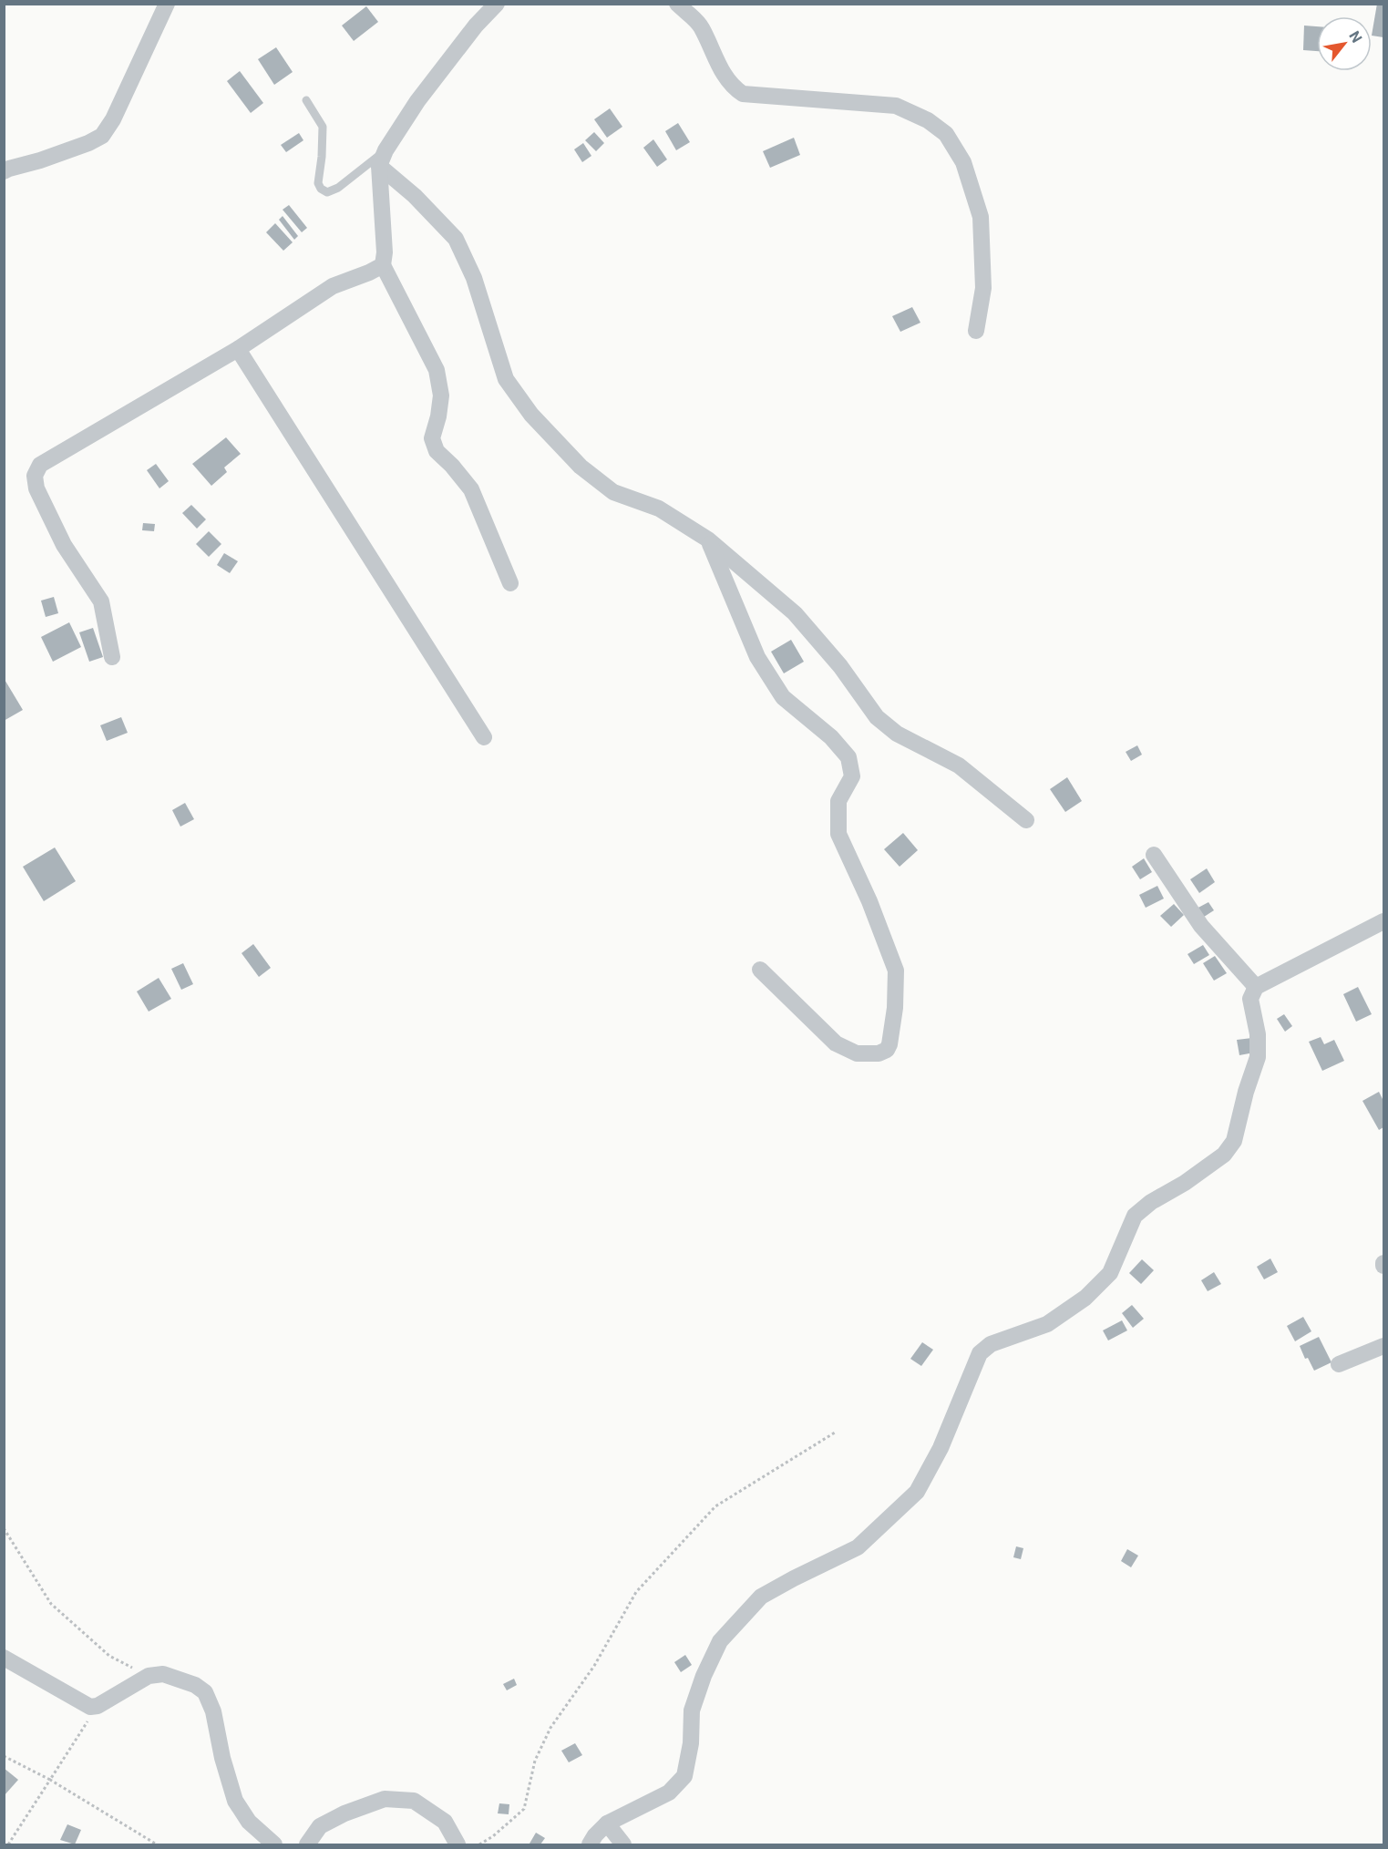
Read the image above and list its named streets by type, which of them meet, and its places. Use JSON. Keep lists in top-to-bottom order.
{
  "north": "top right"
}
